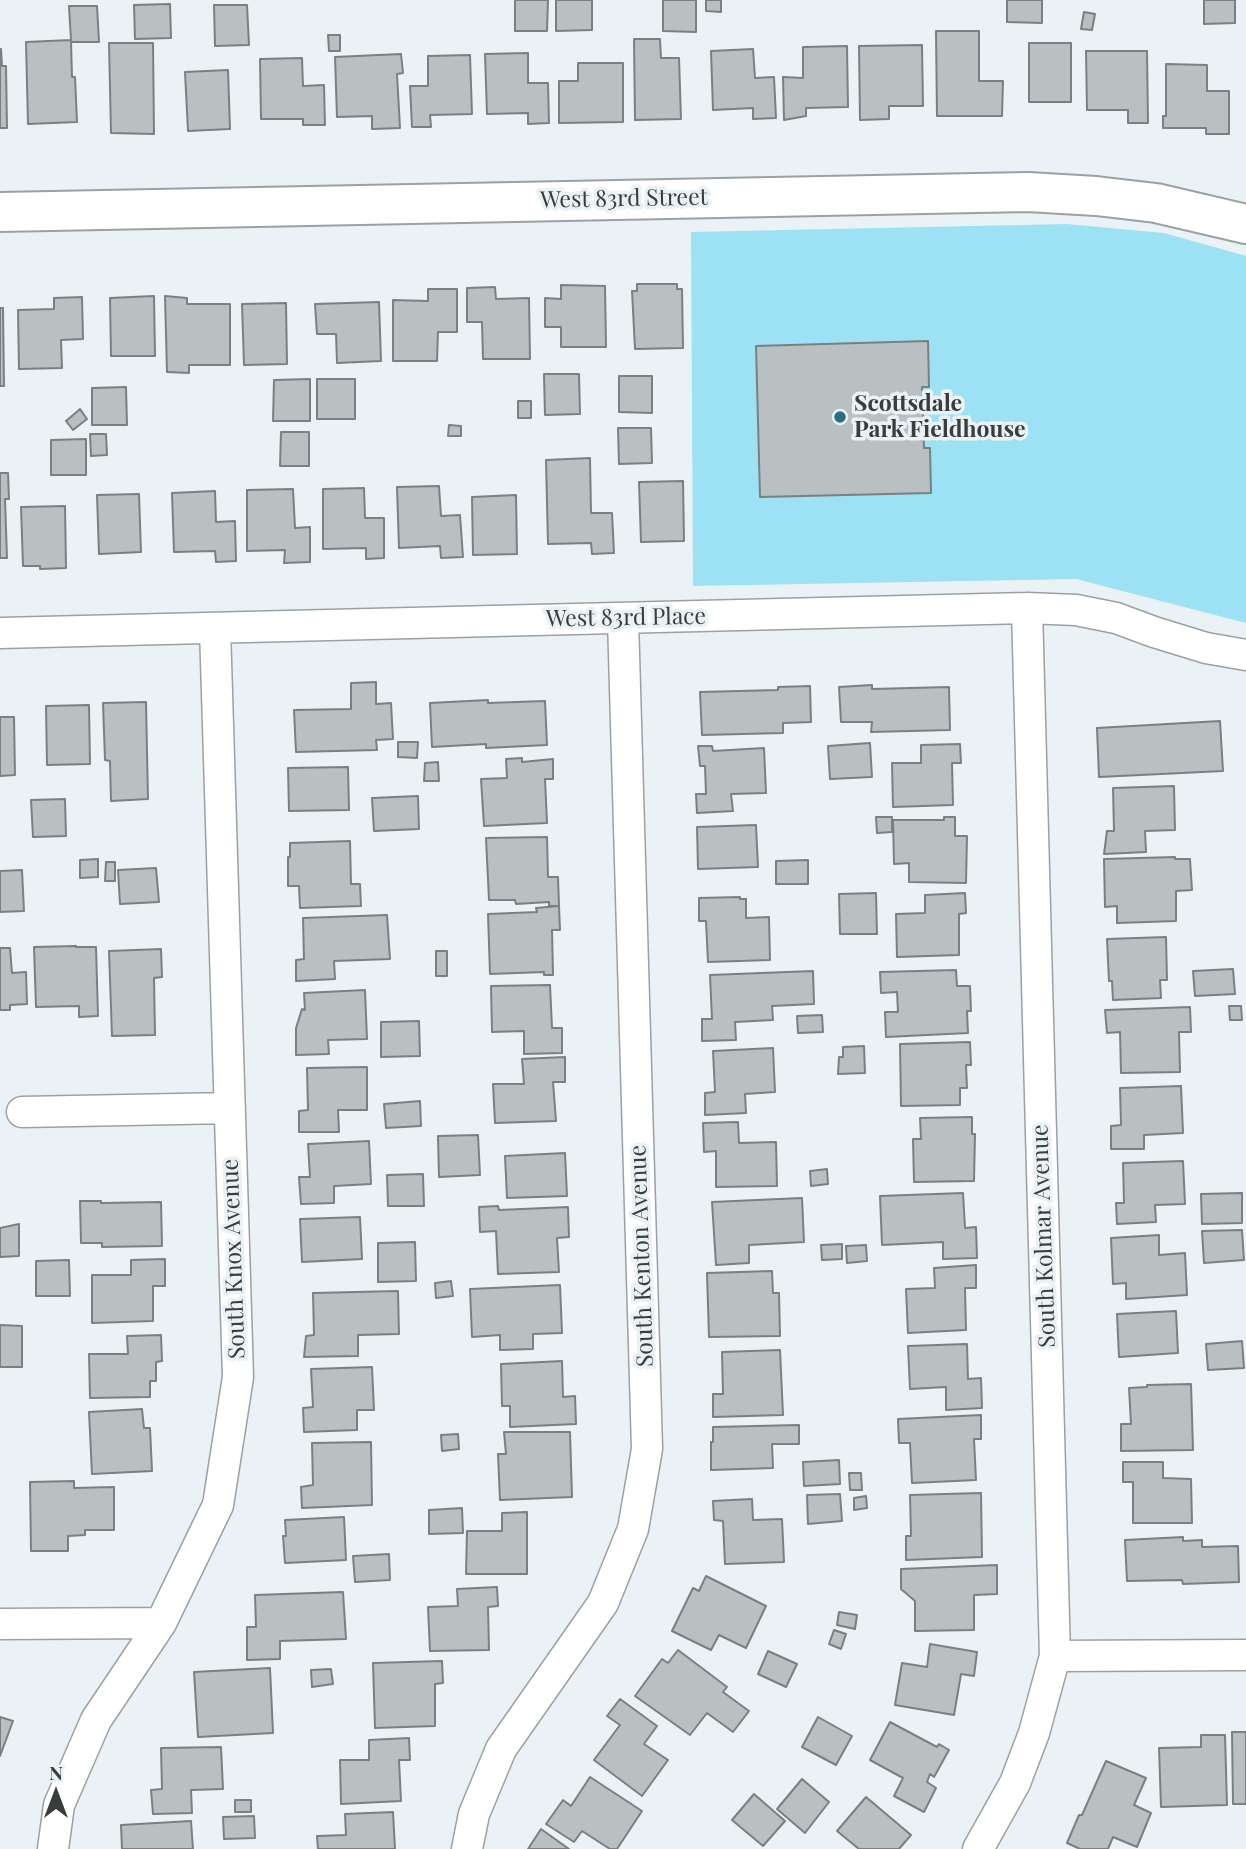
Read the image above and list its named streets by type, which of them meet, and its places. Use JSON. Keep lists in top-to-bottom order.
{
  "streets": {
    "street": [
      "West 83rd Street",
      "West 83rd Place",
      "South Kolmar Avenue",
      "South Kenton Avenue",
      "South Knox Avenue"
    ]
  },
  "crossings": [
    ["West 83rd Place", "South Kolmar Avenue"],
    ["West 83rd Place", "South Kenton Avenue"],
    ["West 83rd Place", "South Knox Avenue"]
  ],
  "places": ["Scottsdale Park Fieldhouse"],
  "north": "top"
}
